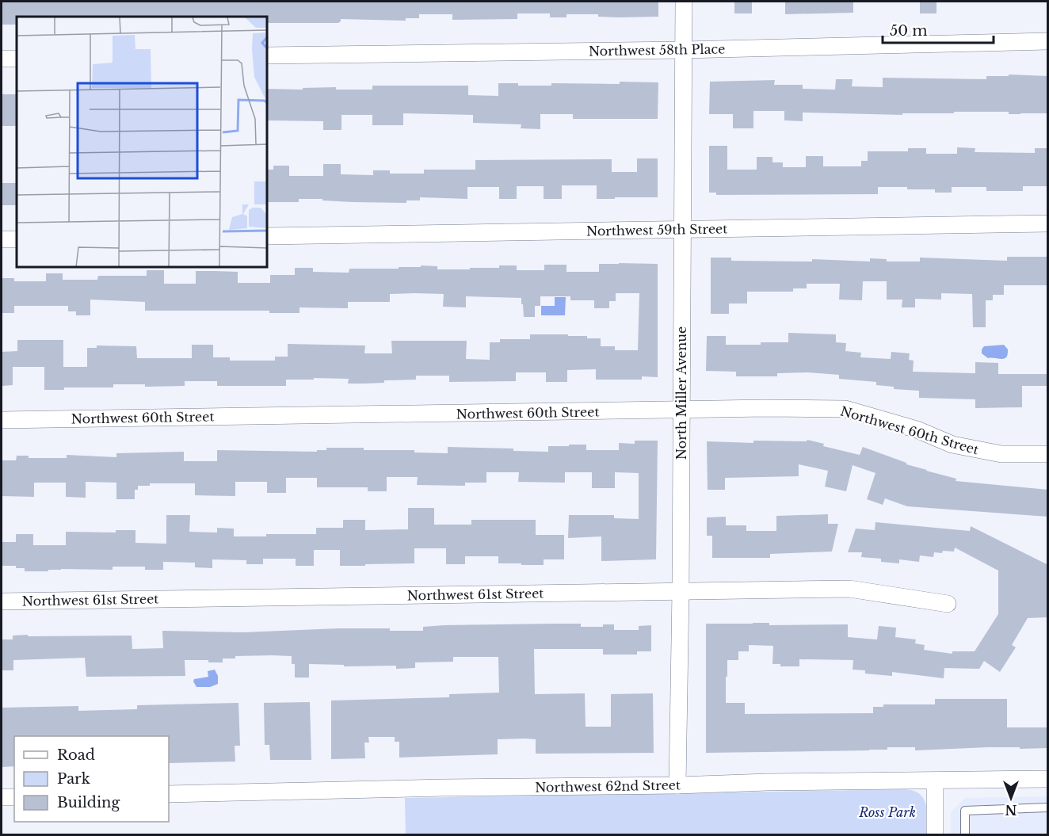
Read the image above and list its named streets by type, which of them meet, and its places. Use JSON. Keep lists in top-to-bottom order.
{
  "streets": {
    "street": [
      "Northwest 58th Place",
      "Northwest 59th Street",
      "North Miller Avenue",
      "Northwest 60th Street",
      "Northwest 61st Street",
      "Northwest 62nd Street"
    ]
  },
  "crossings": [
    ["Northwest 58th Place", "North Miller Avenue"],
    ["Northwest 59th Street", "North Miller Avenue"],
    ["North Miller Avenue", "Northwest 60th Street"],
    ["North Miller Avenue", "Northwest 61st Street"],
    ["North Miller Avenue", "Northwest 62nd Street"]
  ],
  "parks": ["Ross Park"],
  "legend": ["Road", "Park", "Building"],
  "scale_bar": "50 m",
  "north": "bottom"
}
